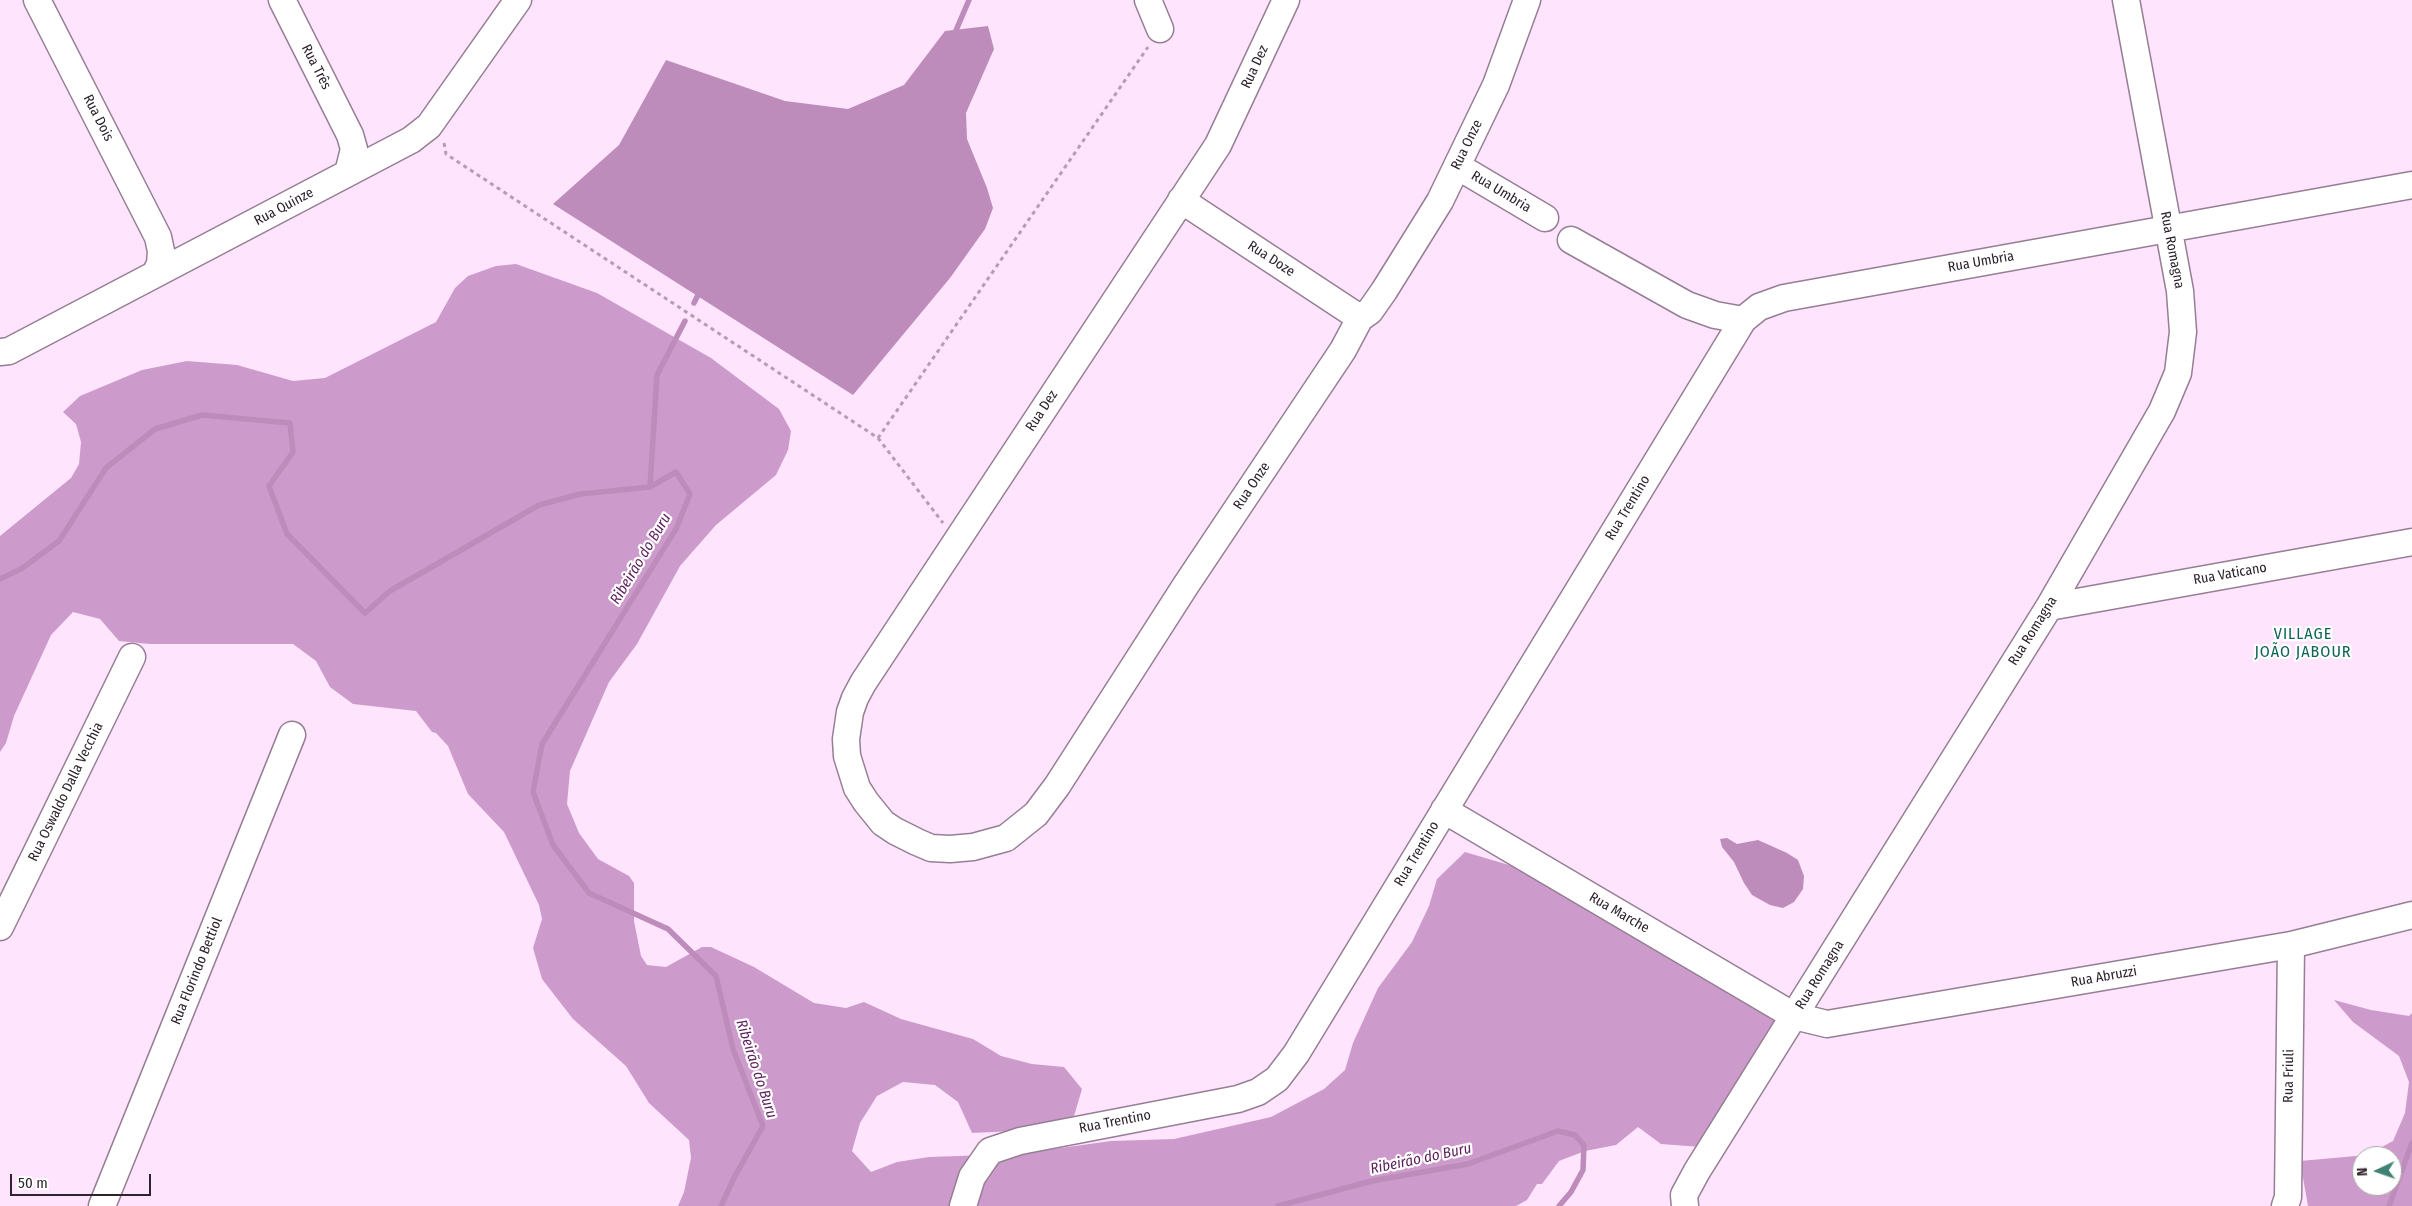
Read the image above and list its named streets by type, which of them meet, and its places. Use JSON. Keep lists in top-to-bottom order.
{
  "streets": {
    "street": [
      "Rua Três",
      "Rua Dez",
      "Rua Dois",
      "Rua Onze",
      "Rua Umbria",
      "Rua Quinze",
      "Rua Romagna",
      "Rua Doze",
      "Rua Trentino",
      "Rua Vaticano",
      "Rua Oswaldo Dalla Vecchia",
      "Rua Marche",
      "Rua Florindo Bettiol",
      "Rua Abruzzi",
      "Rua Friuli"
    ]
  },
  "crossings": [
    ["Rua Três", "Rua Quinze"],
    ["Rua Dez", "Rua Onze"],
    ["Rua Dez", "Rua Doze"],
    ["Rua Dois", "Rua Quinze"],
    ["Rua Onze", "Rua Umbria"],
    ["Rua Onze", "Rua Doze"],
    ["Rua Umbria", "Rua Romagna"],
    ["Rua Umbria", "Rua Trentino"],
    ["Rua Romagna", "Rua Vaticano"],
    ["Rua Romagna", "Rua Marche"],
    ["Rua Romagna", "Rua Abruzzi"],
    ["Rua Trentino", "Rua Marche"],
    ["Rua Marche", "Rua Abruzzi"],
    ["Rua Abruzzi", "Rua Friuli"]
  ],
  "districts": ["VILLAGE JOÃO JABOUR"],
  "water": ["Ribeirão do Buru"],
  "scale_bar": "50 m",
  "north": "left"
}
